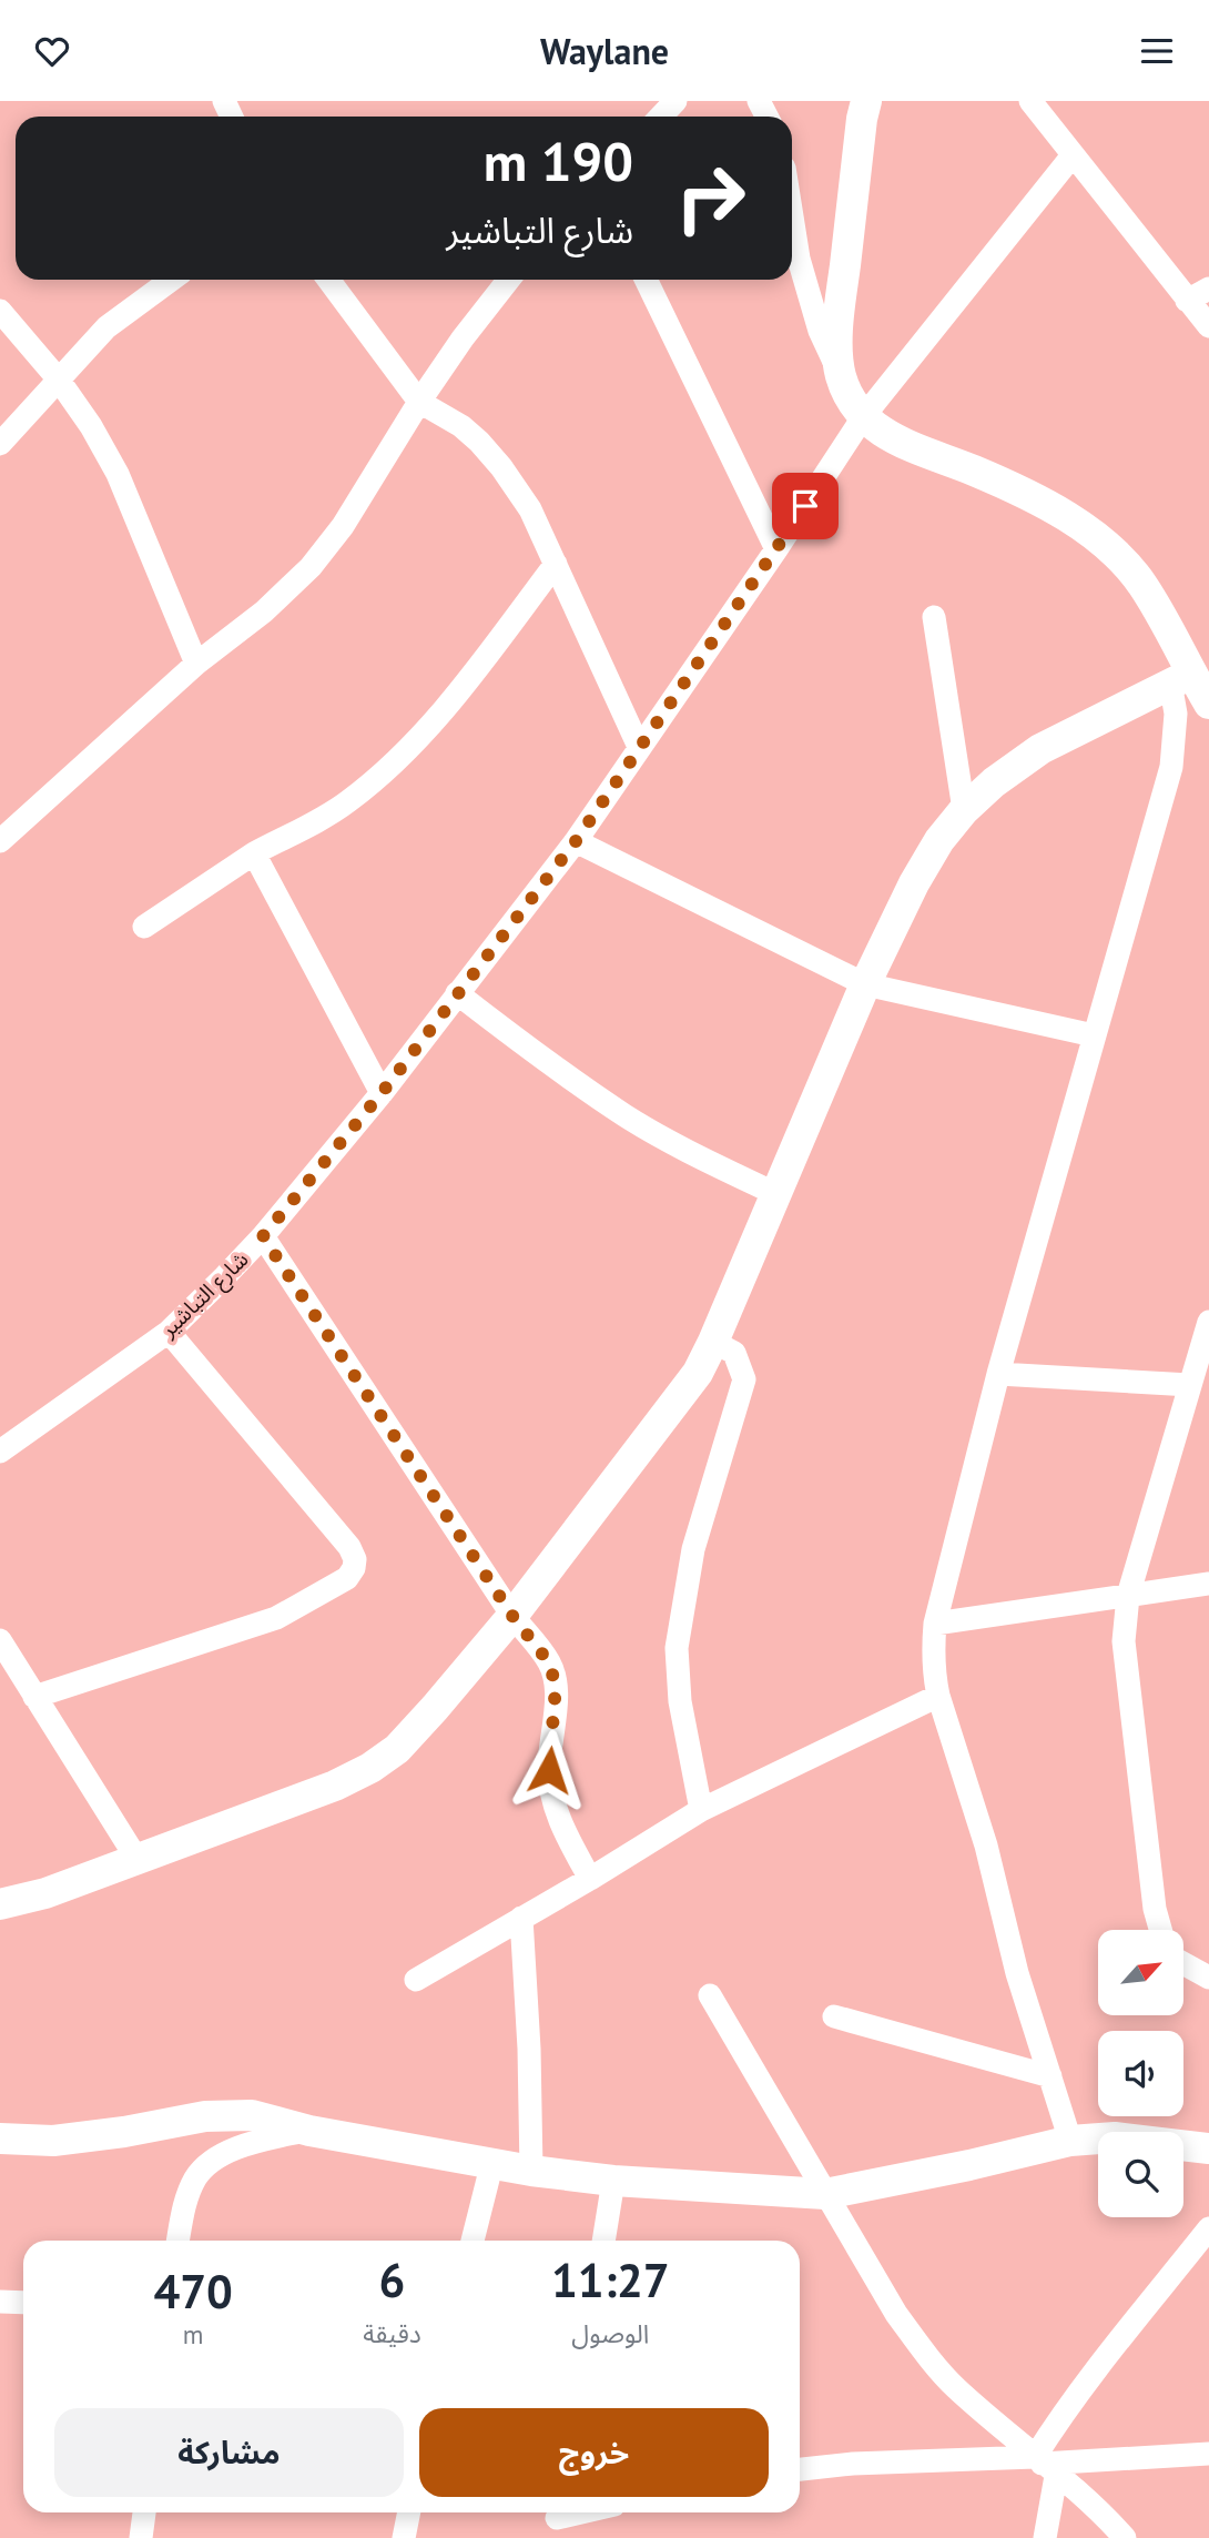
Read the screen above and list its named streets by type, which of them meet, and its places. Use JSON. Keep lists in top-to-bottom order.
{
  "streets": {
    "street": ["شارع التباشير"]
  },
  "north": "top right",
  "page": {
    "header": "Waylane",
    "turn": ["190 m", "شارع التباشير"],
    "eta": [
      "11:27",
      "الوصول",
      "6",
      "دقيقة",
      "470",
      "m"
    ],
    "buttons": ["خروج", "مشاركة"]
  }
}
